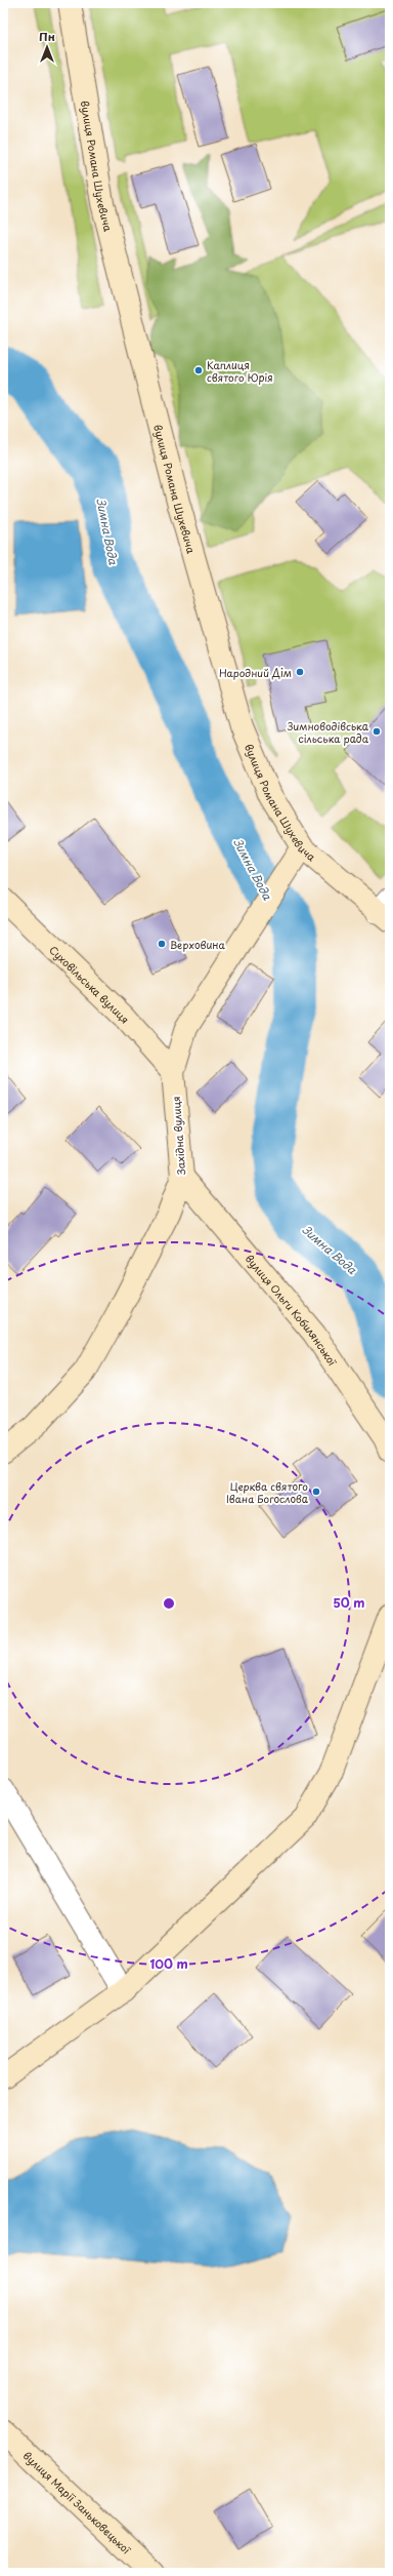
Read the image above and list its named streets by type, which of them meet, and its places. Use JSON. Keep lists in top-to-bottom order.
{
  "streets": {
    "street": [
      "вулиця Романа Шухевича",
      "Суховільська вулиця",
      "Західна вулиця",
      "вулиця Ольги Кобилянської",
      "вулиця Марії Заньковецької"
    ]
  },
  "crossings": [
    ["вулиця Романа Шухевича", "Західна вулиця"],
    ["Суховільська вулиця", "Західна вулиця"],
    ["Західна вулиця", "вулиця Ольги Кобилянської"]
  ],
  "water": ["Зимна Вода"],
  "places": [
    "Каплиця святого Юрія",
    "Народний Дім",
    "Зимноводівська сільська рада",
    "Верховина",
    "Церква святого Івана Богослова"
  ],
  "north": "top",
  "rings": ["50 m", "100 m"]
}
